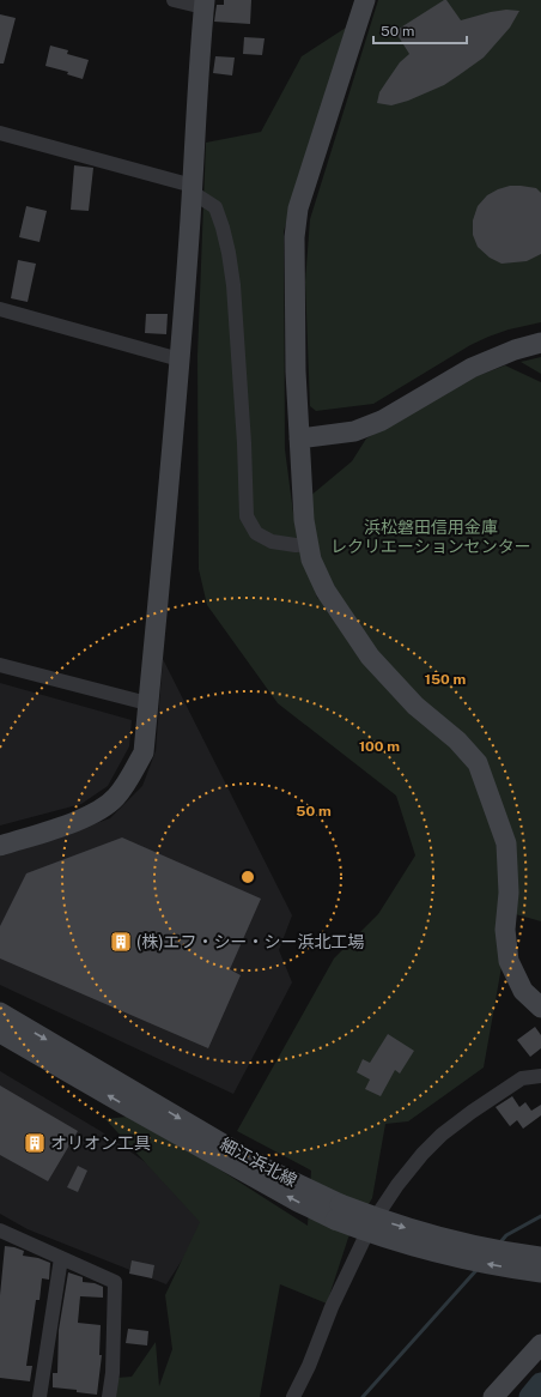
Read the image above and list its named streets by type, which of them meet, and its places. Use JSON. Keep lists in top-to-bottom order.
{
  "streets": {
    "street": ["細江浜北線"]
  },
  "parks": ["浜松磐田信用金庫 レクリエーションセンター"],
  "places": {
    "building": ["(株)エフ・シー・シー浜北工場", "オリオン工具"]
  },
  "scale_bar": "50 m",
  "rings": ["150 m", "100 m", "50 m"]
}
